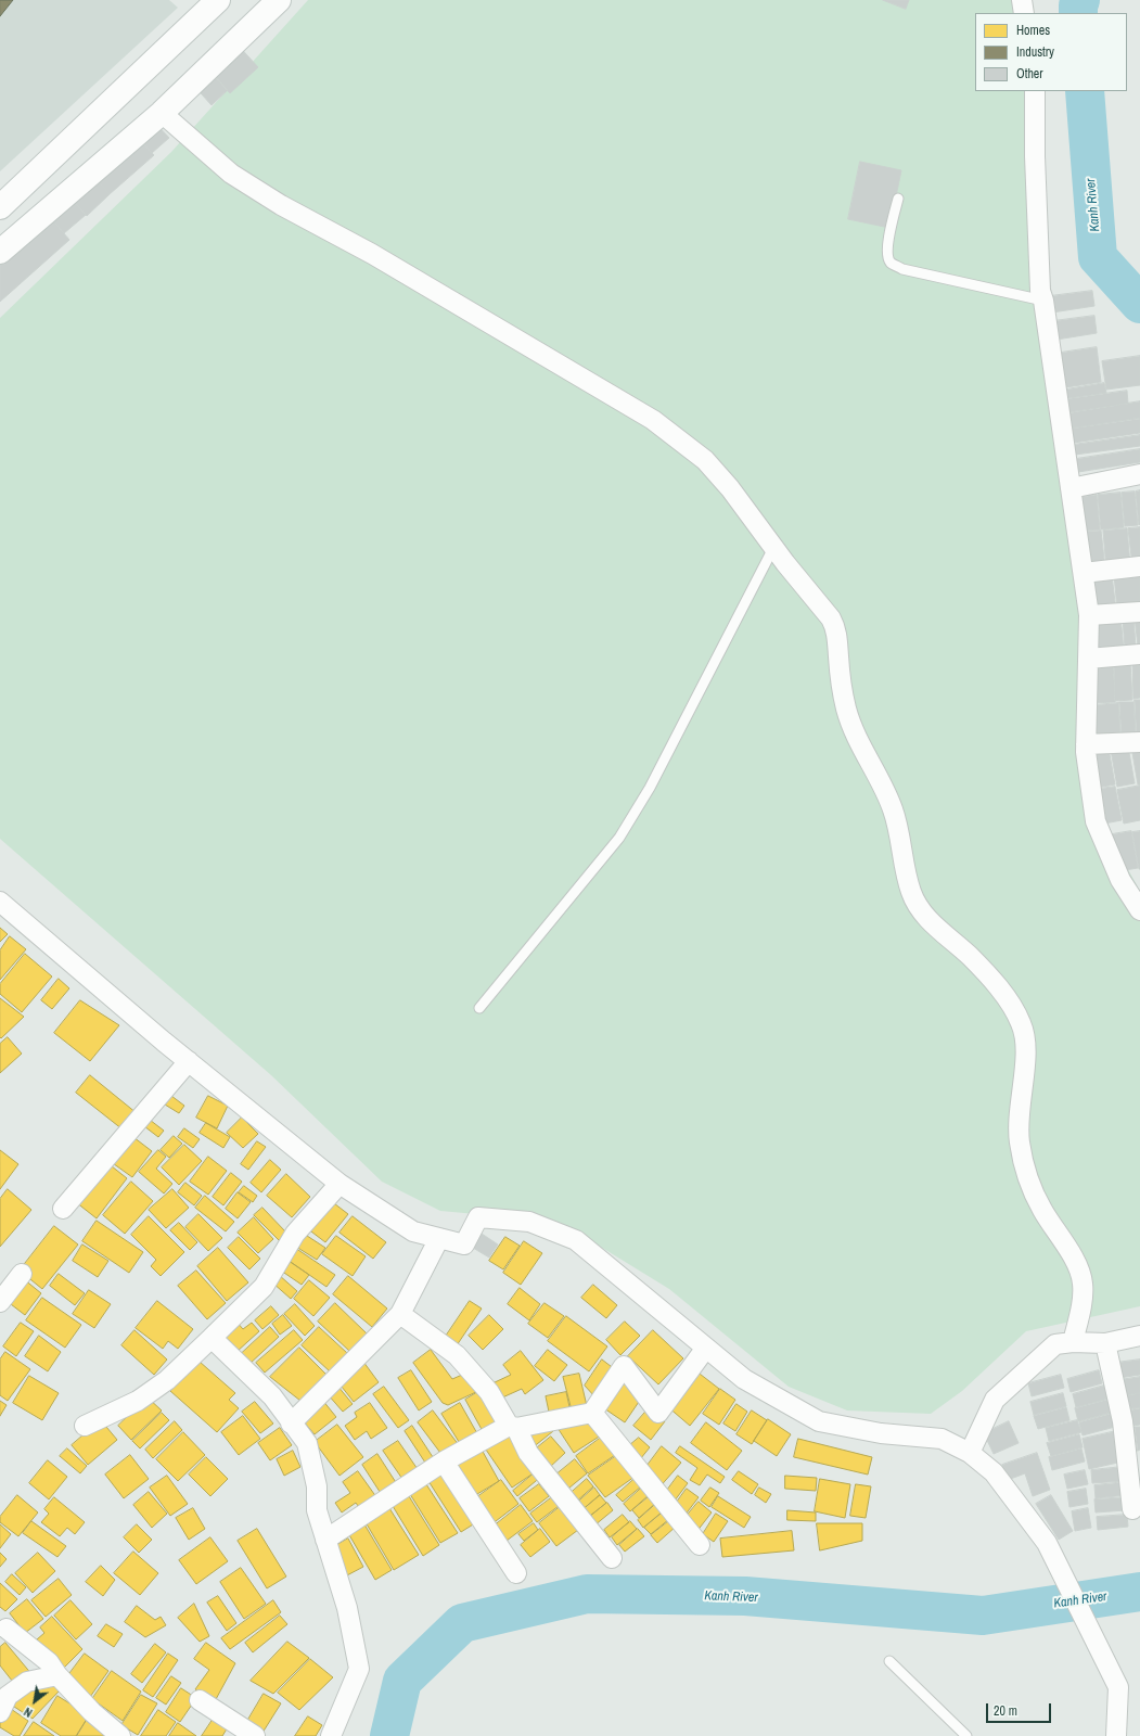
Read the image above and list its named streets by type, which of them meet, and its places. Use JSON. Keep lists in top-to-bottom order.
{
  "water": ["Kanh River"],
  "legend": ["Homes", "Industry", "Other"],
  "scale_bar": "20 m",
  "north": "bottom left"
}
